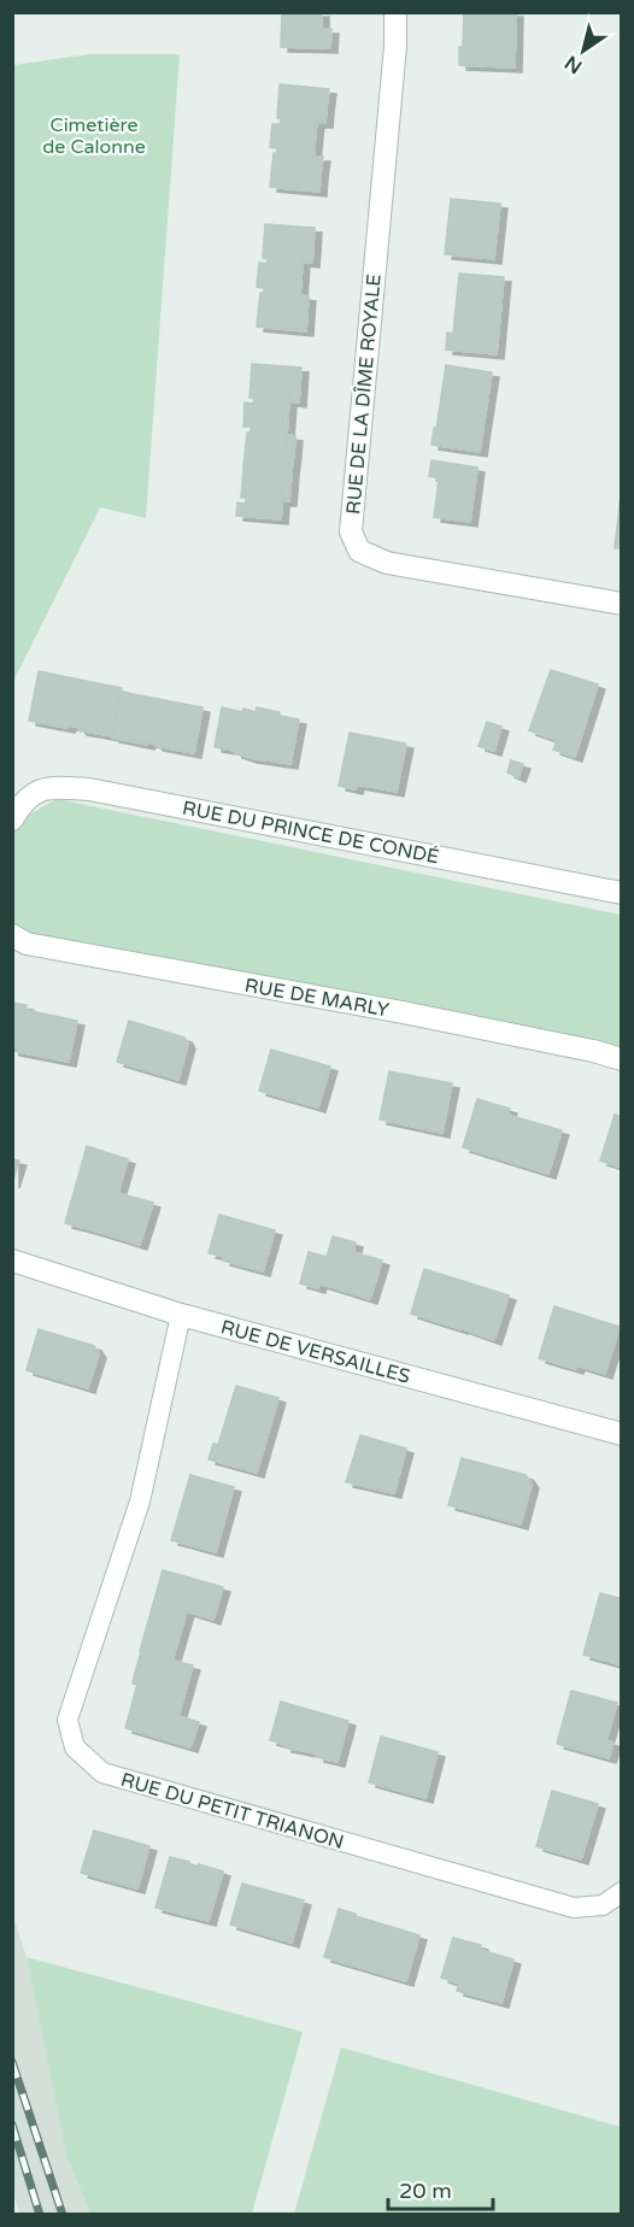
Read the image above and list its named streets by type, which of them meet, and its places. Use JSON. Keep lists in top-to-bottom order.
{
  "streets": {
    "street": [
      "RUE DE LA DÎME ROYALE",
      "RUE DU PRINCE DE CONDÉ",
      "RUE DE MARLY",
      "RUE DE VERSAILLES"
    ],
    "lane": ["RUE DU PETIT TRIANON"]
  },
  "crossings": [
    ["RUE DE VERSAILLES", "RUE DU PETIT TRIANON"]
  ],
  "parks": ["Cimetière de Calonne"],
  "scale_bar": "20 m",
  "north": "bottom left"
}
